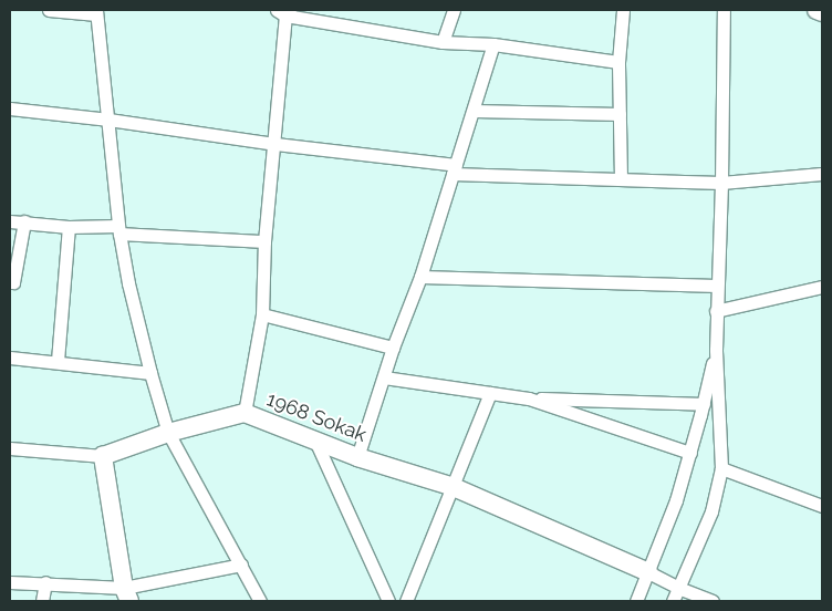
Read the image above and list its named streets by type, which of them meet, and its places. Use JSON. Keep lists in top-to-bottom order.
{
  "streets": {
    "street": ["1968 Sokak"]
  }
}
